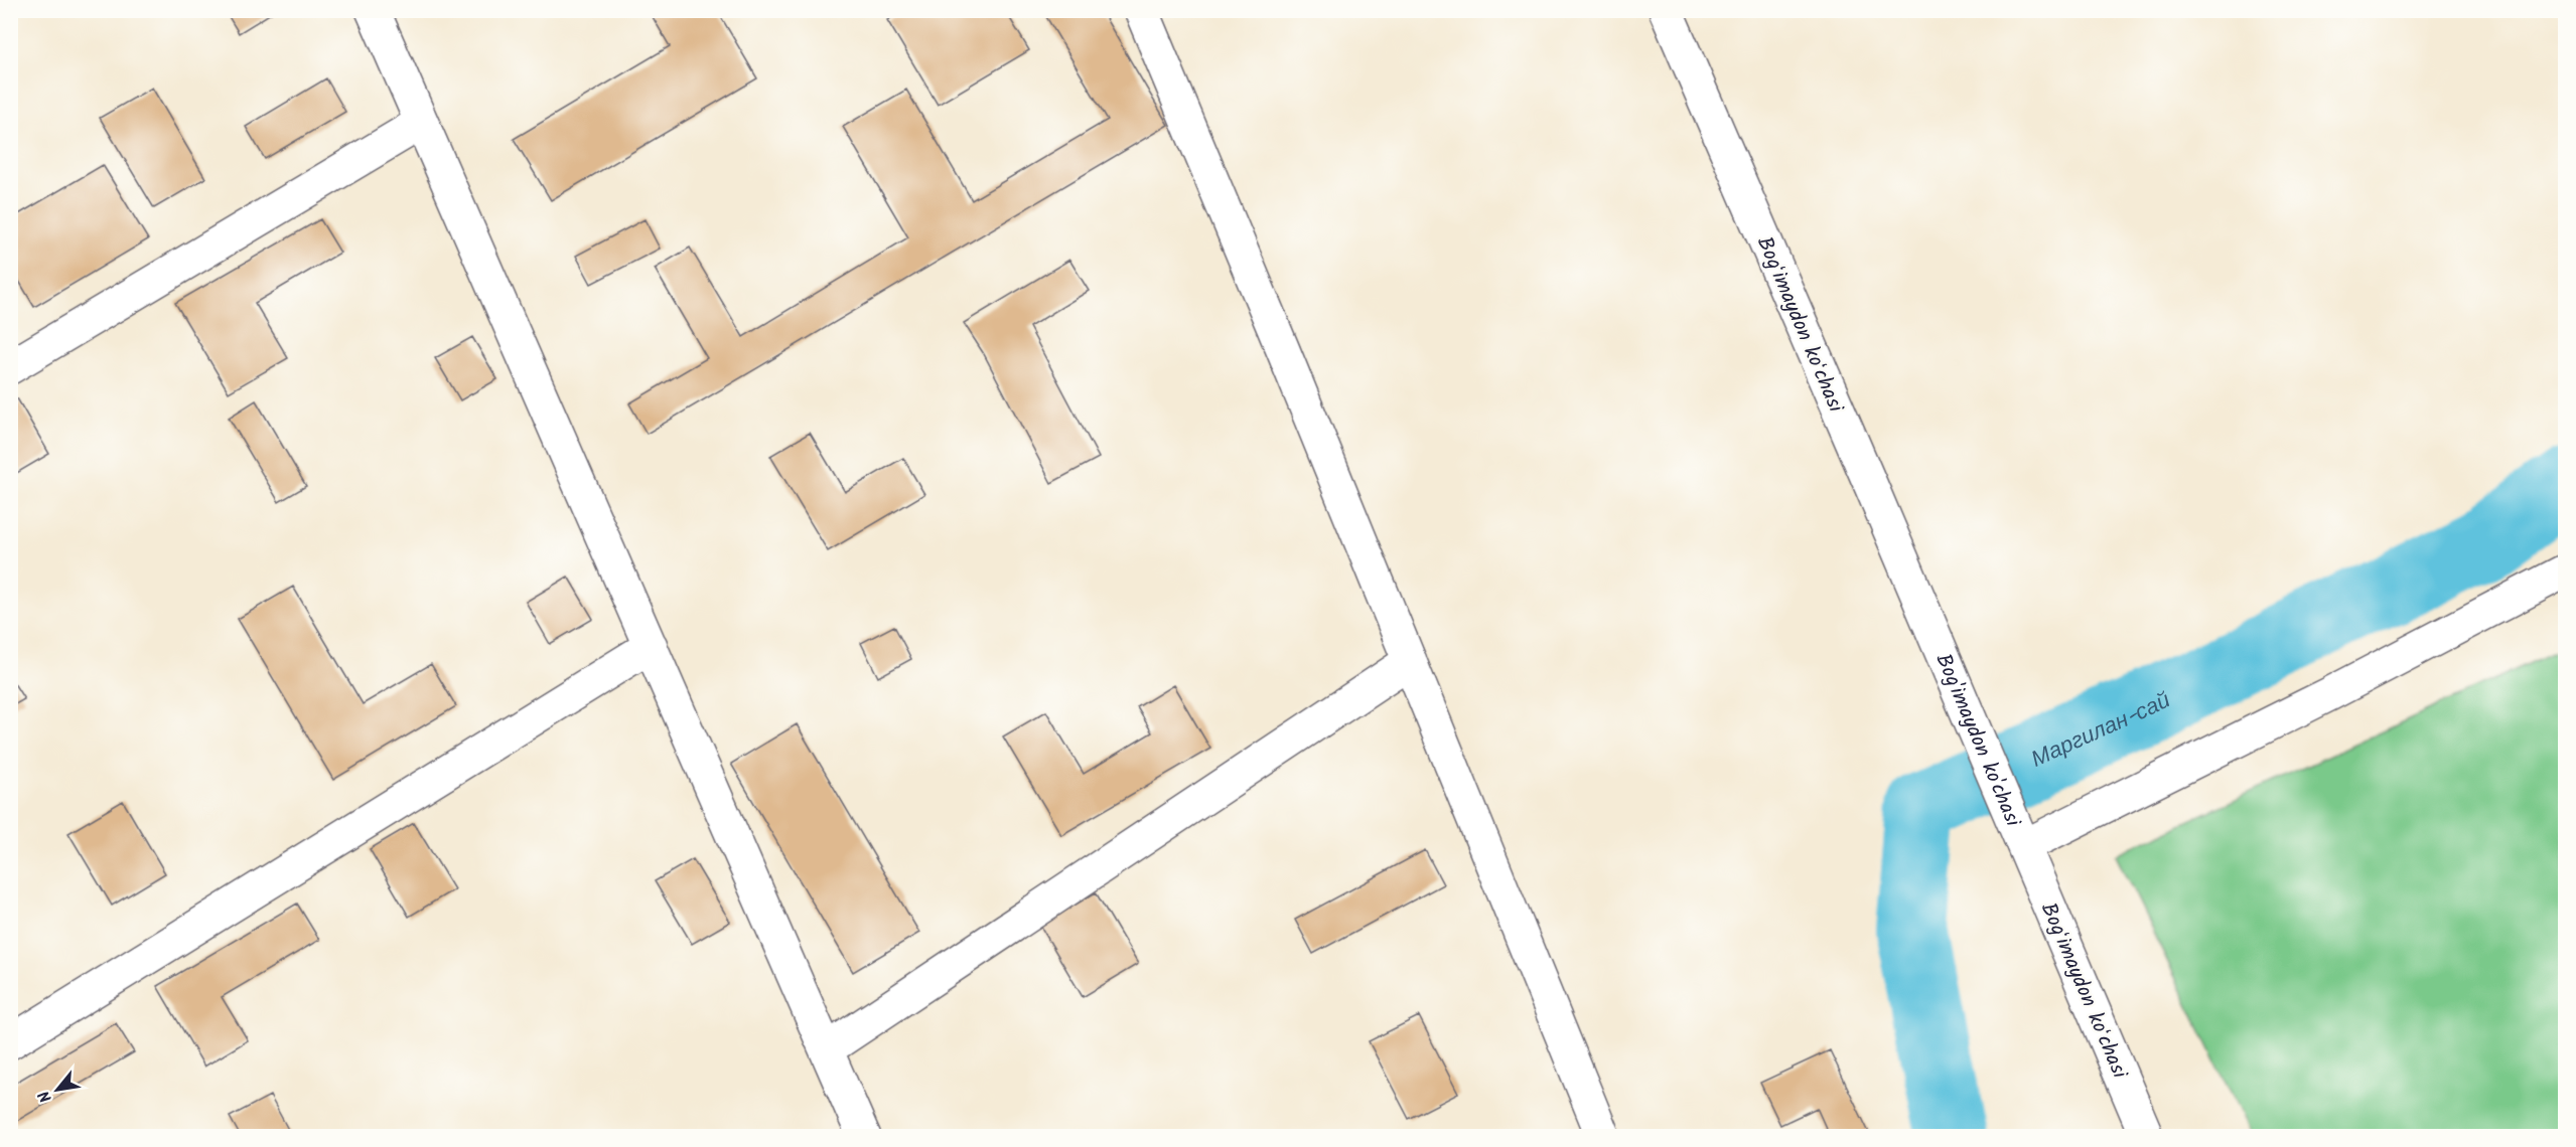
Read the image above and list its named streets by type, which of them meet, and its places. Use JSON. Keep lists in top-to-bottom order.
{
  "streets": {
    "street": ["Bogʻimaydon koʻchasi", "Bog'imaydon ko'chasi"]
  },
  "crossings": [
    ["Bogʻimaydon koʻchasi", "Bog'imaydon ko'chasi"]
  ],
  "water": ["Маргилан-сай"],
  "north": "bottom left"
}
